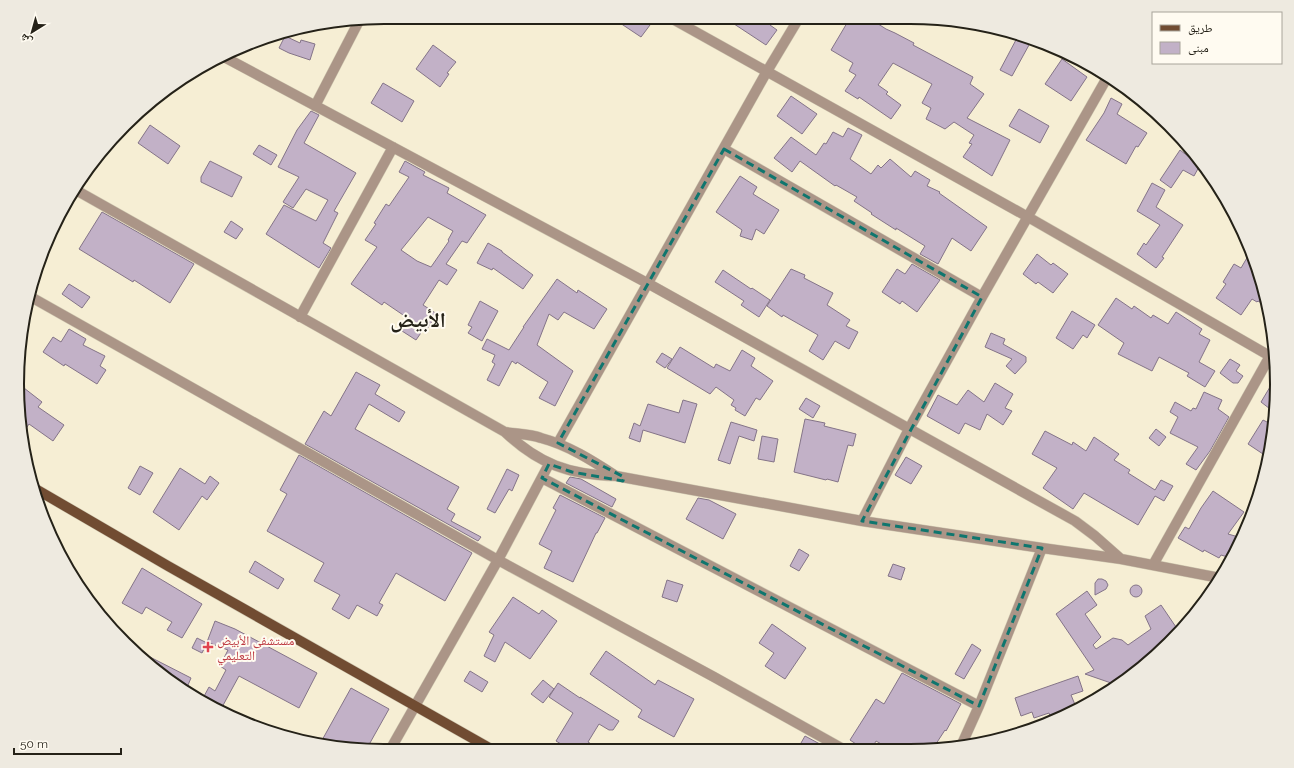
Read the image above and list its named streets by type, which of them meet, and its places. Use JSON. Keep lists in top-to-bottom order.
{
  "districts": ["الأبيض"],
  "places": {
    "health": ["مستشفى الأبيض التعليمي"]
  },
  "legend": ["طريق", "مبنى"],
  "scale_bar": "50 m",
  "north": "bottom left"
}
